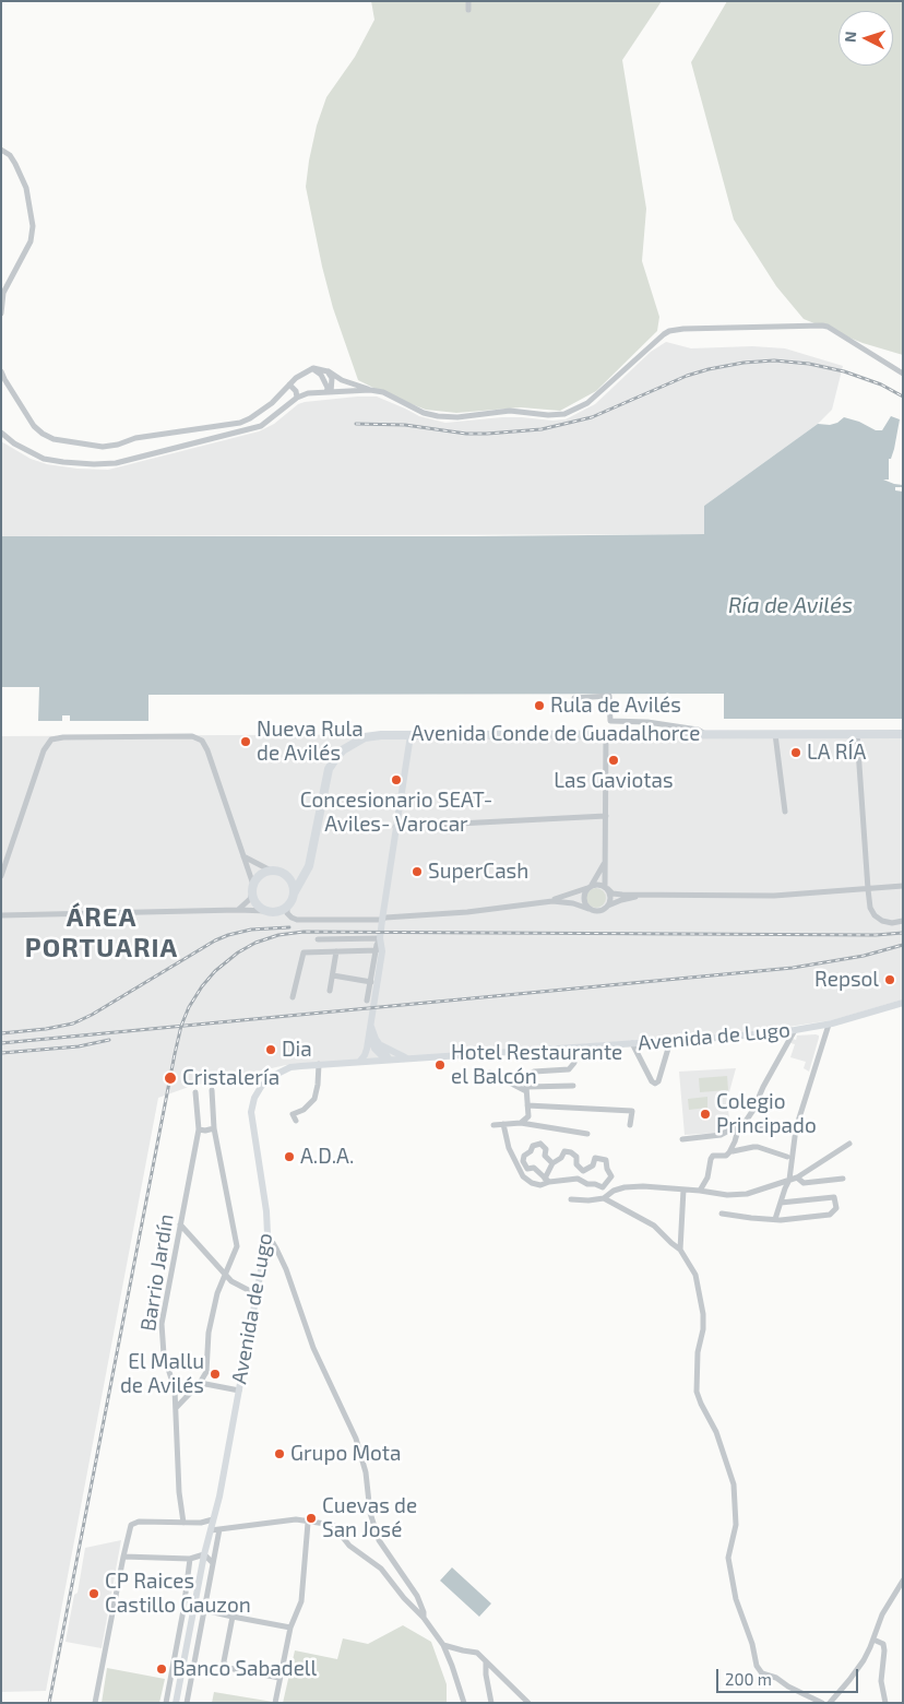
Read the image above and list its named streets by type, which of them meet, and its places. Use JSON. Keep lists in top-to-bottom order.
{
  "streets": {
    "highway": ["Avenida Conde de Guadalhorce"],
    "main road": ["Avenida de Lugo"],
    "street": ["Barrio Jardín"]
  },
  "districts": ["ÁREA PORTUARIA"],
  "water": ["Ría de Avilés"],
  "places": [
    "Rula de Avilés",
    "Nueva Rula de Avilés",
    "LA RÍA",
    "Las Gaviotas",
    "Concesionario SEAT- Aviles- Varocar",
    "SuperCash",
    "Repsol",
    "Dia",
    "Hotel Restaurante el Balcón",
    "Cristalería",
    "Colegio Principado",
    "A.D.A.",
    "El Mallu de Avilés",
    "Grupo Mota",
    "Cuevas de San José",
    "CP Raices Castillo Gauzon",
    "Banco Sabadell"
  ],
  "scale_bar": "200 m",
  "north": "left"
}
